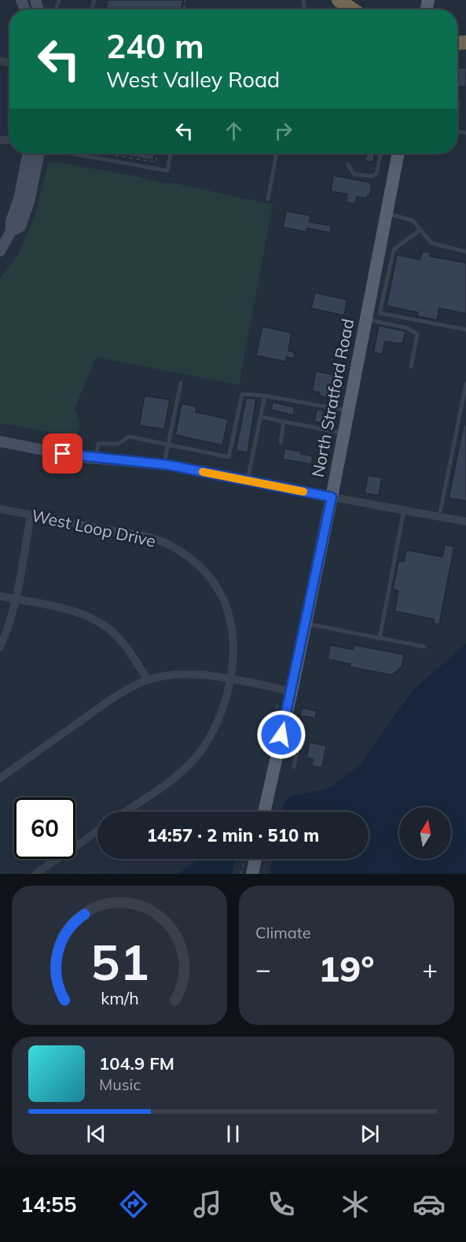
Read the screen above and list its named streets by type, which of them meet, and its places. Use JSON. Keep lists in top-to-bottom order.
{
  "streets": {
    "main road": ["North Stratford Road"],
    "street": ["West Loop Drive"]
  },
  "north": "top",
  "page": {
    "turn": ["240 m", "West Valley Road"],
    "limit": "60",
    "trip": "14:57 · 2 min · 510 m",
    "tile": "Climate",
    "heat": ["−", "19°", "+"],
    "song": ["104.9 FM", "Music"],
    "tabs": "14:55",
    "gauge": ["51", "km/h"]
  }
}
